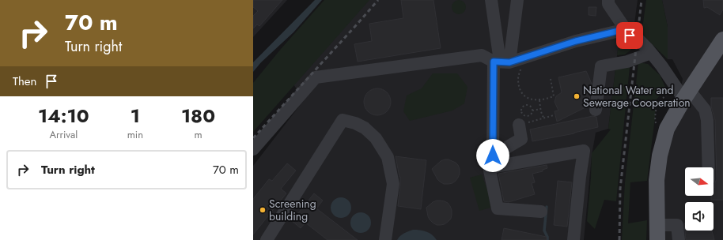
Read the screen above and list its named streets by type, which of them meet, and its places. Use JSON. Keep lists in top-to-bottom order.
{
  "places": ["National Water and Sewerage Cooperation", "Screening building"],
  "north": "right",
  "page": {
    "turn": ["70 m", "Turn right"],
    "then": "Then",
    "eta": [
      "14:10",
      "Arrival",
      "1",
      "min",
      "180",
      "m"
    ],
    "list": [
      {
        "name": "Turn right",
        "value": "70 m"
      }
    ]
  }
}
